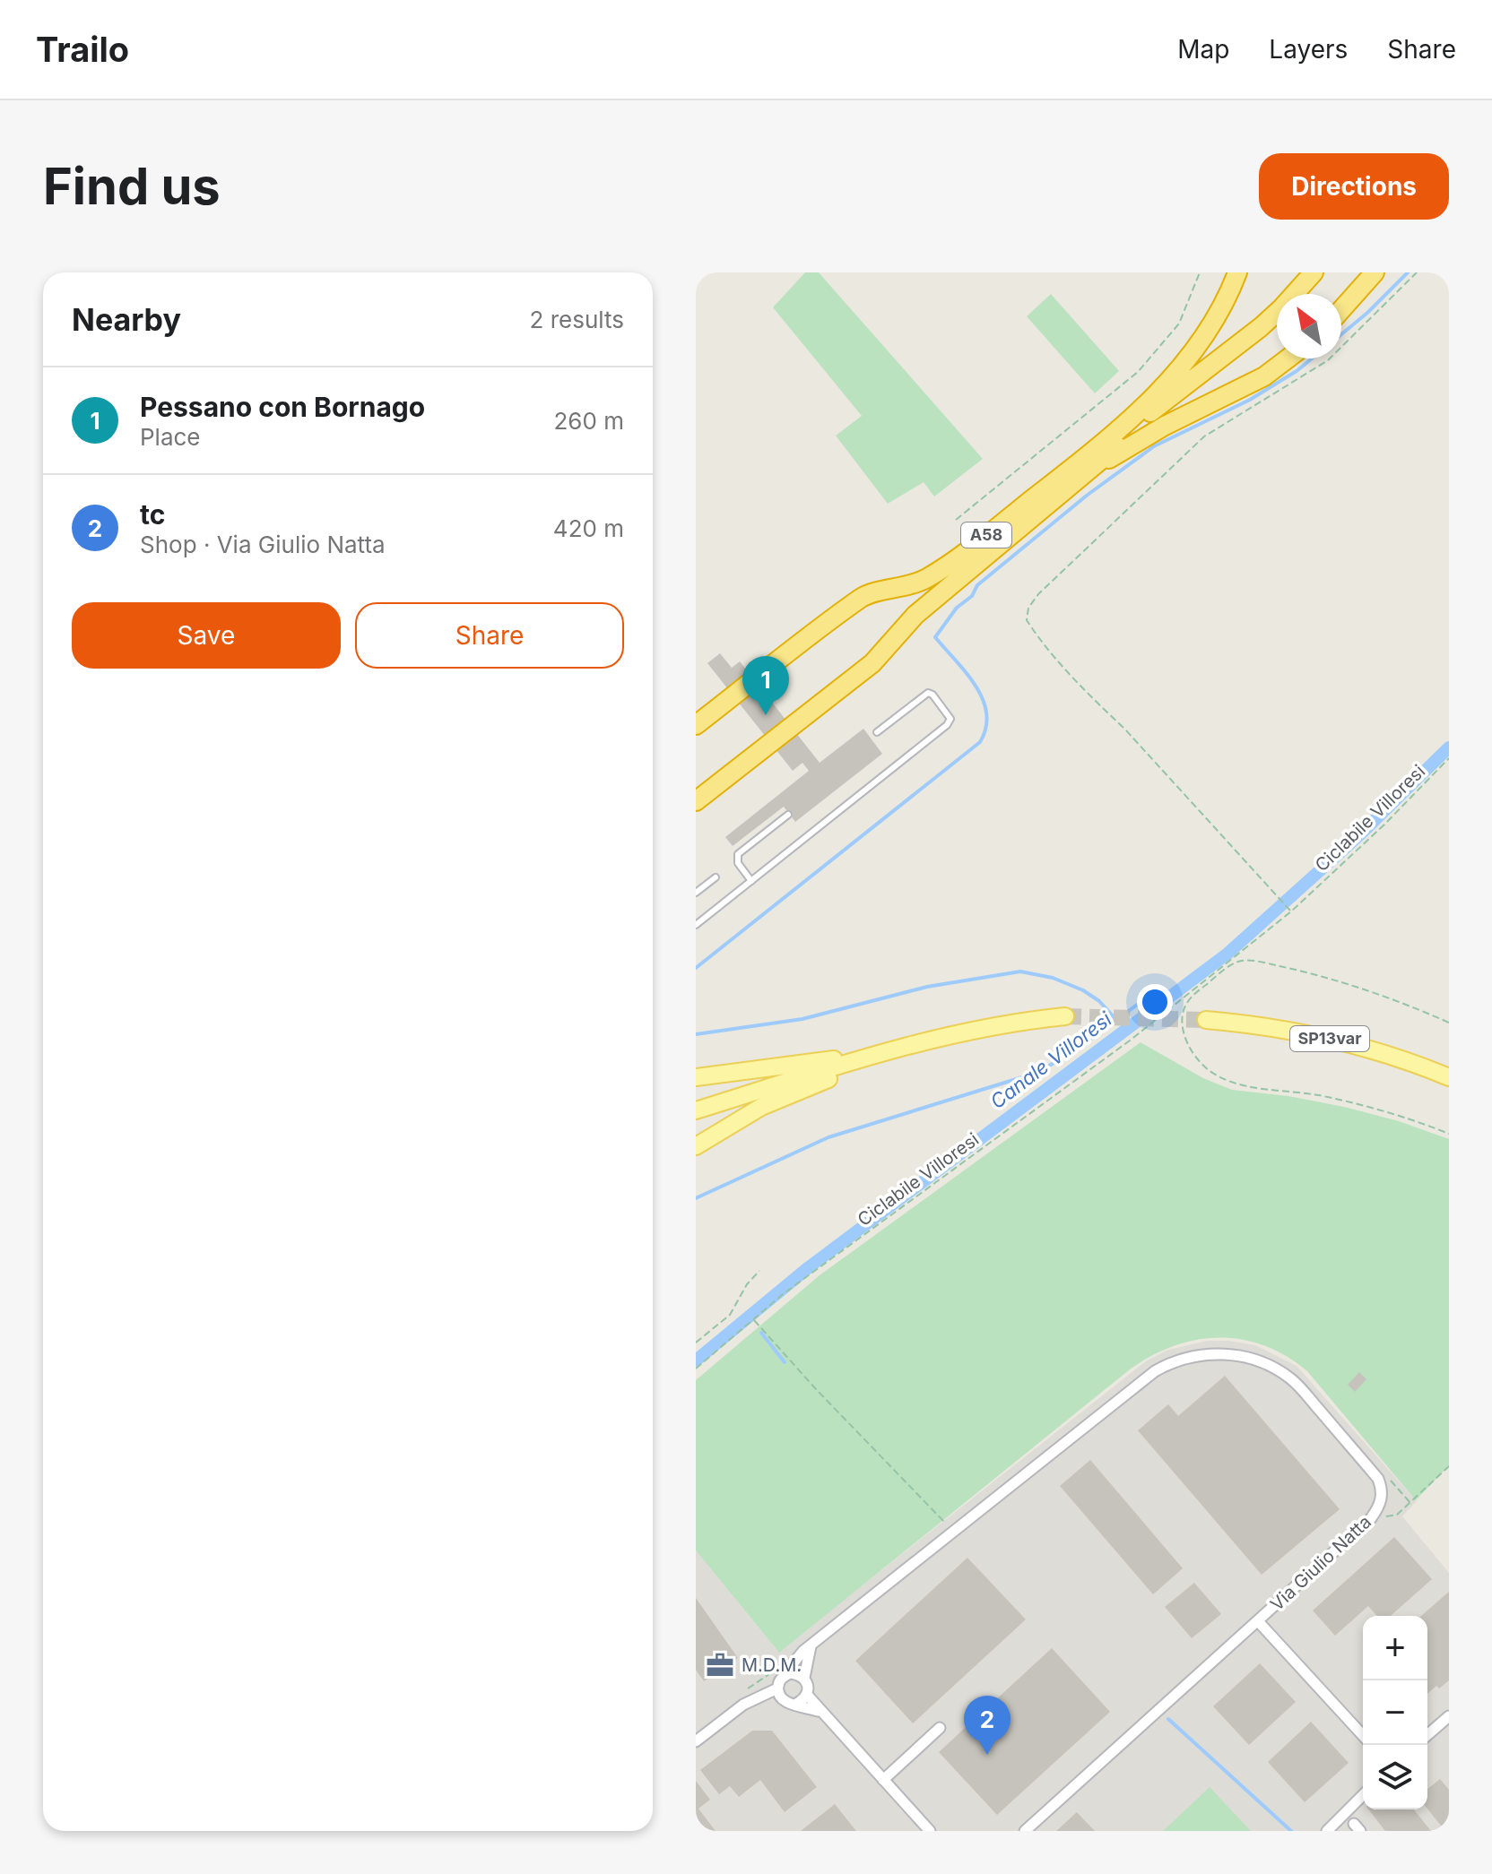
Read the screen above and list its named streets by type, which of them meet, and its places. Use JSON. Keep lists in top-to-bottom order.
{
  "streets": {
    "highway": ["A58"],
    "main road": ["SP13var"],
    "street": ["Via Giulio Natta"],
    "path": ["Ciclabile Villoresi"]
  },
  "water": ["Canale Villoresi"],
  "places": {
    "office": ["M.D.M."]
  },
  "north": "top left",
  "page": {
    "header": "Trailo",
    "nav": ["Map", "Layers", "Share"],
    "buttons": [
      "Directions",
      ["Save", "Share"]
    ],
    "title": "Find us",
    "heading": ["Nearby", "2 results"],
    "list": [
      {
        "mark": "1",
        "name": "Pessano con Bornago",
        "note": "Place",
        "value": "260 m"
      },
      {
        "mark": "2",
        "name": "tc",
        "note": "Shop · Via Giulio Natta",
        "value": "420 m"
      }
    ],
    "pins": ["1", "2"],
    "map_buttons": ["+", "−"]
  }
}
